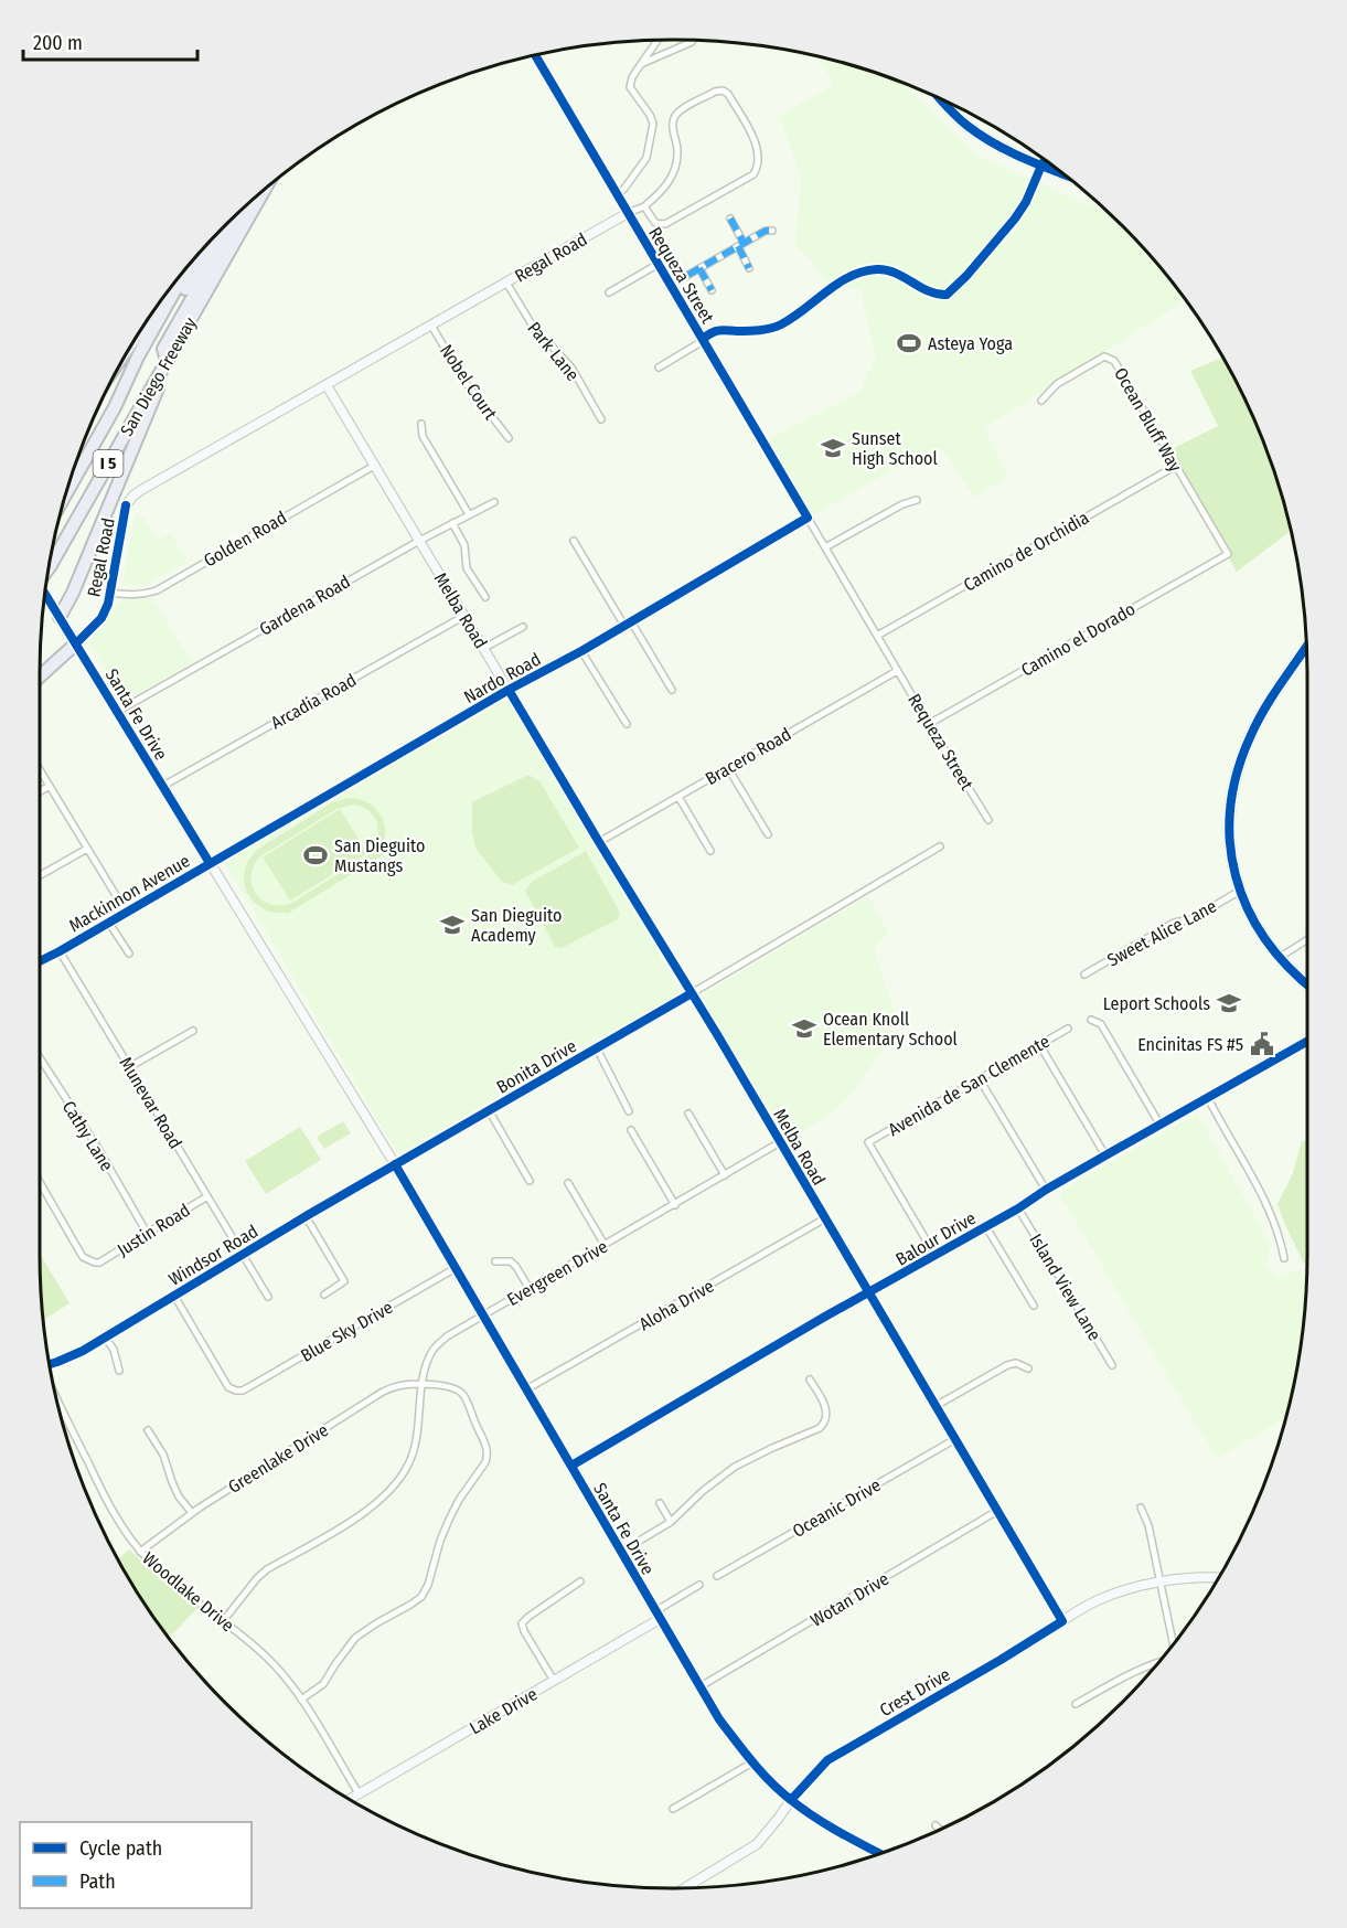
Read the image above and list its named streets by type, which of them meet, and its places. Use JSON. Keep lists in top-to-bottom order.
{
  "streets": {
    "highway": ["San Diego Freeway", "I 5"],
    "street": [
      "Regal Road",
      "Requeza Street",
      "Park Lane",
      "Nobel Court",
      "Ocean Bluff Way",
      "Golden Road",
      "Camino de Orchidia",
      "Gardena Road",
      "Melba Road",
      "Camino el Dorado",
      "Nardo Road",
      "Arcadia Road",
      "Santa Fe Drive",
      "Bracero Road",
      "Mackinnon Avenue",
      "Sweet Alice Lane",
      "Bonita Drive",
      "Avenida de San Clemente",
      "Munevar Road",
      "Cathy Lane",
      "Justin Road",
      "Balour Drive",
      "Windsor Road",
      "Evergreen Drive",
      "Island View Lane",
      "Aloha Drive",
      "Blue Sky Drive",
      "Greenlake Drive",
      "Oceanic Drive",
      "Woodlake Drive",
      "Wotan Drive",
      "Crest Drive",
      "Lake Drive"
    ]
  },
  "crossings": [
    ["Regal Road", "Requeza Street"],
    ["Regal Road", "Park Lane"],
    ["Regal Road", "Nobel Court"],
    ["Regal Road", "Golden Road"],
    ["Regal Road", "Melba Road"],
    ["Regal Road", "Santa Fe Drive"],
    ["Requeza Street", "Camino de Orchidia"],
    ["Requeza Street", "Camino el Dorado"],
    ["Requeza Street", "Nardo Road"],
    ["Requeza Street", "Bracero Road"],
    ["Ocean Bluff Way", "Camino de Orchidia"],
    ["Ocean Bluff Way", "Camino el Dorado"],
    ["Golden Road", "Melba Road"],
    ["Gardena Road", "Melba Road"],
    ["Gardena Road", "Santa Fe Drive"],
    ["Melba Road", "Nardo Road"],
    ["Melba Road", "Arcadia Road"],
    ["Melba Road", "Bracero Road"],
    ["Melba Road", "Bonita Drive"],
    ["Melba Road", "Balour Drive"],
    ["Melba Road", "Evergreen Drive"],
    ["Melba Road", "Aloha Drive"],
    ["Melba Road", "Oceanic Drive"],
    ["Melba Road", "Wotan Drive"],
    ["Melba Road", "Crest Drive"],
    ["Nardo Road", "Santa Fe Drive"],
    ["Nardo Road", "Mackinnon Avenue"],
    ["Arcadia Road", "Santa Fe Drive"],
    ["Santa Fe Drive", "Mackinnon Avenue"],
    ["Santa Fe Drive", "Bonita Drive"],
    ["Santa Fe Drive", "Balour Drive"],
    ["Santa Fe Drive", "Windsor Road"],
    ["Santa Fe Drive", "Evergreen Drive"],
    ["Santa Fe Drive", "Aloha Drive"],
    ["Santa Fe Drive", "Blue Sky Drive"],
    ["Santa Fe Drive", "Wotan Drive"],
    ["Santa Fe Drive", "Crest Drive"],
    ["Santa Fe Drive", "Lake Drive"],
    ["Mackinnon Avenue", "Munevar Road"],
    ["Bonita Drive", "Windsor Road"],
    ["Avenida de San Clemente", "Balour Drive"],
    ["Munevar Road", "Justin Road"],
    ["Munevar Road", "Windsor Road"],
    ["Cathy Lane", "Justin Road"],
    ["Balour Drive", "Island View Lane"],
    ["Windsor Road", "Blue Sky Drive"],
    ["Evergreen Drive", "Greenlake Drive"],
    ["Evergreen Drive", "Woodlake Drive"],
    ["Greenlake Drive", "Woodlake Drive"],
    ["Woodlake Drive", "Lake Drive"]
  ],
  "places": {
    "sports": ["Asteya Yoga", "San Dieguito Mustangs"],
    "school or university": [
      "Sunset High School",
      "San Dieguito Academy",
      "Leport Schools",
      "Ocean Knoll Elementary School"
    ],
    "public building": ["Encinitas FS #5"]
  },
  "legend": ["Cycle path", "Path"],
  "scale_bar": "200 m"
}
